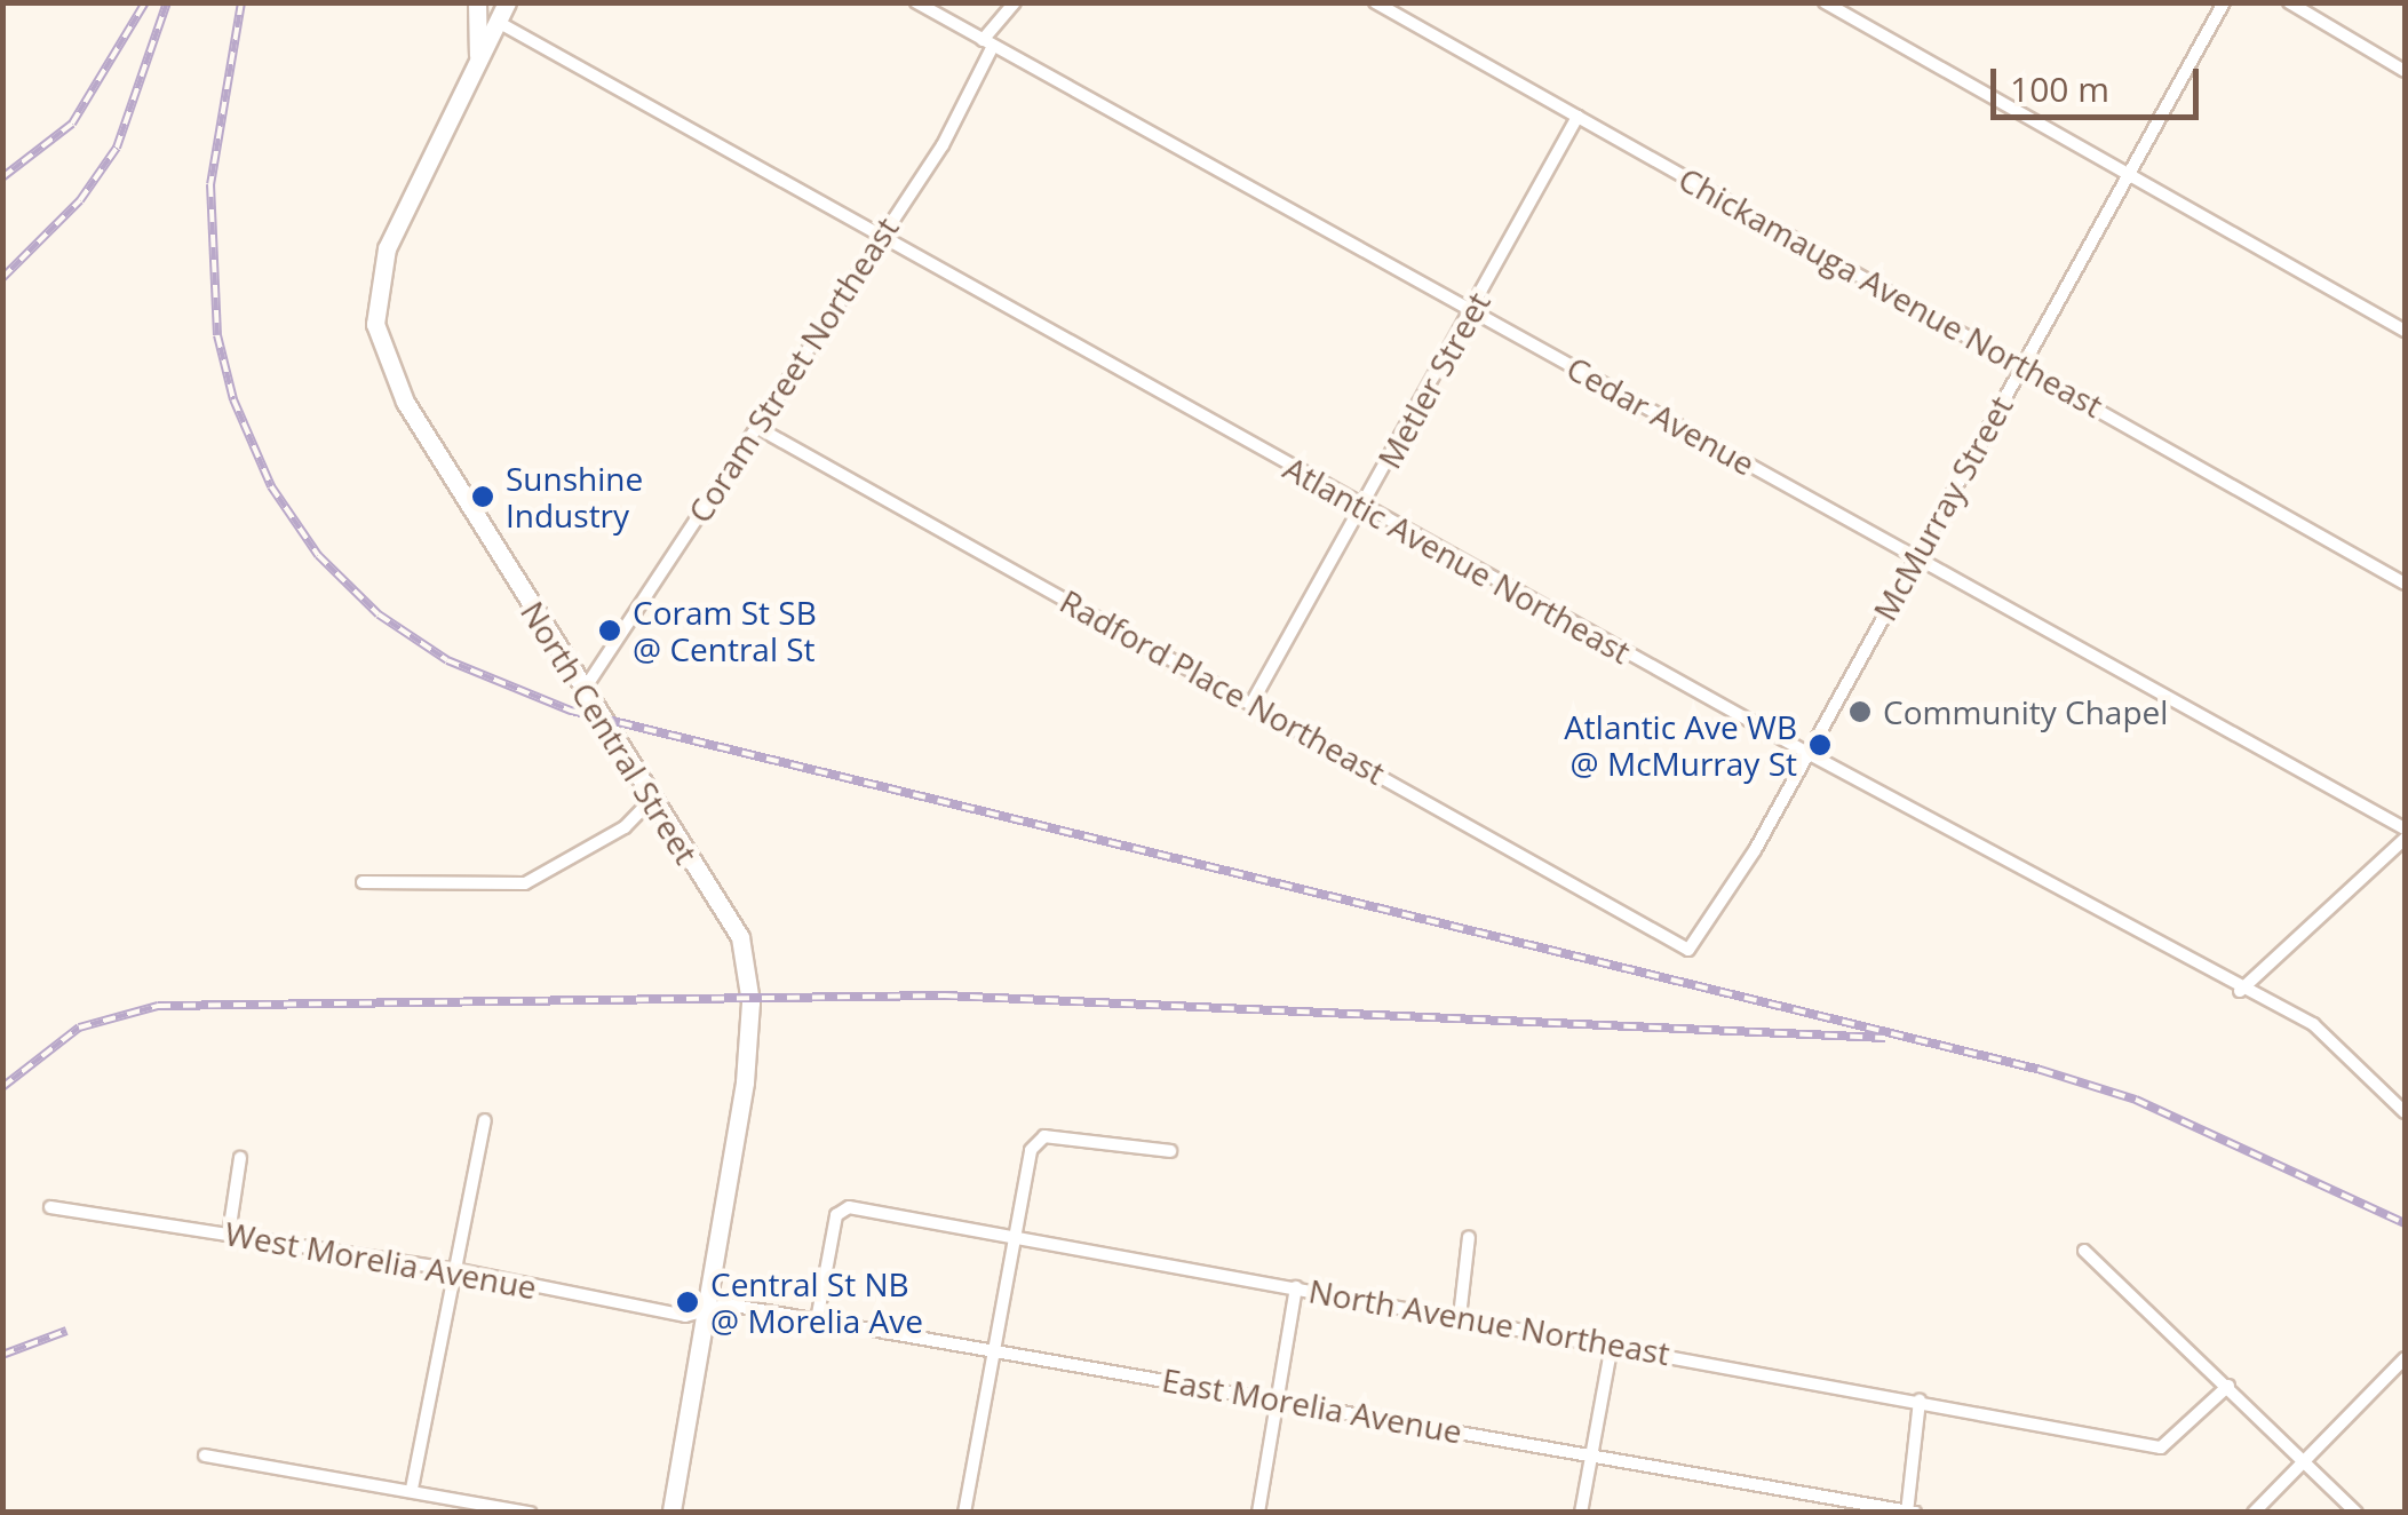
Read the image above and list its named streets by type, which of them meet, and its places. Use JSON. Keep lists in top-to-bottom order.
{
  "streets": {
    "main road": ["North Central Street"],
    "street": [
      "Chickamauga Avenue Northeast",
      "Coram Street Northeast",
      "Metler Street",
      "Cedar Avenue",
      "McMurray Street",
      "Atlantic Avenue Northeast",
      "Radford Place Northeast",
      "West Morelia Avenue",
      "North Avenue Northeast",
      "East Morelia Avenue"
    ]
  },
  "crossings": [
    ["Chickamauga Avenue Northeast", "Metler Street"],
    ["Chickamauga Avenue Northeast", "McMurray Street"],
    ["Coram Street Northeast", "Cedar Avenue"],
    ["Coram Street Northeast", "Atlantic Avenue Northeast"],
    ["Coram Street Northeast", "Radford Place Northeast"],
    ["Coram Street Northeast", "North Central Street"],
    ["Metler Street", "Cedar Avenue"],
    ["Metler Street", "Atlantic Avenue Northeast"],
    ["Metler Street", "Radford Place Northeast"],
    ["Cedar Avenue", "McMurray Street"],
    ["McMurray Street", "Atlantic Avenue Northeast"],
    ["McMurray Street", "Radford Place Northeast"],
    ["Atlantic Avenue Northeast", "North Central Street"],
    ["North Central Street", "West Morelia Avenue"],
    ["North Central Street", "East Morelia Avenue"],
    ["West Morelia Avenue", "East Morelia Avenue"],
    ["North Avenue Northeast", "East Morelia Avenue"]
  ],
  "places": [
    "Sunshine Industry",
    "Coram St SB @ Central St",
    "Community Chapel",
    "Atlantic Ave WB @ McMurray St",
    "Central St NB @ Morelia Ave"
  ],
  "scale_bar": "100 m"
}
